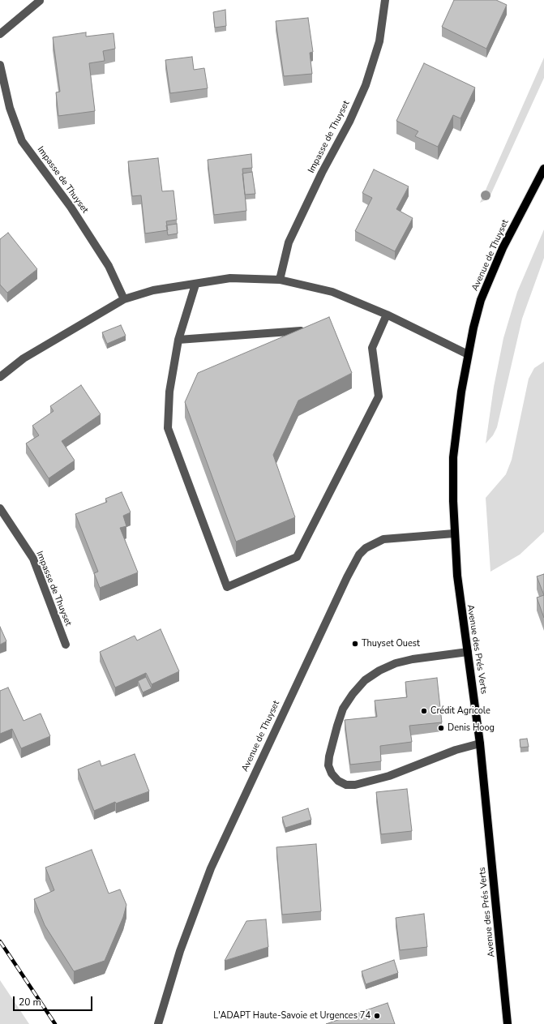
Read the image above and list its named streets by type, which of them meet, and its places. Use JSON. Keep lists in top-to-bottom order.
{
  "streets": {
    "main road": ["Avenue de Thuyset", "Avenue des Prés Verts"],
    "street": ["Impasse de Thuyset"]
  },
  "crossings": [
    ["Avenue de Thuyset", "Avenue des Prés Verts"]
  ],
  "places": [
    "Thuyset Ouest",
    "Crédit Agricole",
    "Denis Hoog",
    "L'ADAPT Haute-Savoie et Urgences 74"
  ],
  "scale_bar": "20 m"
}
